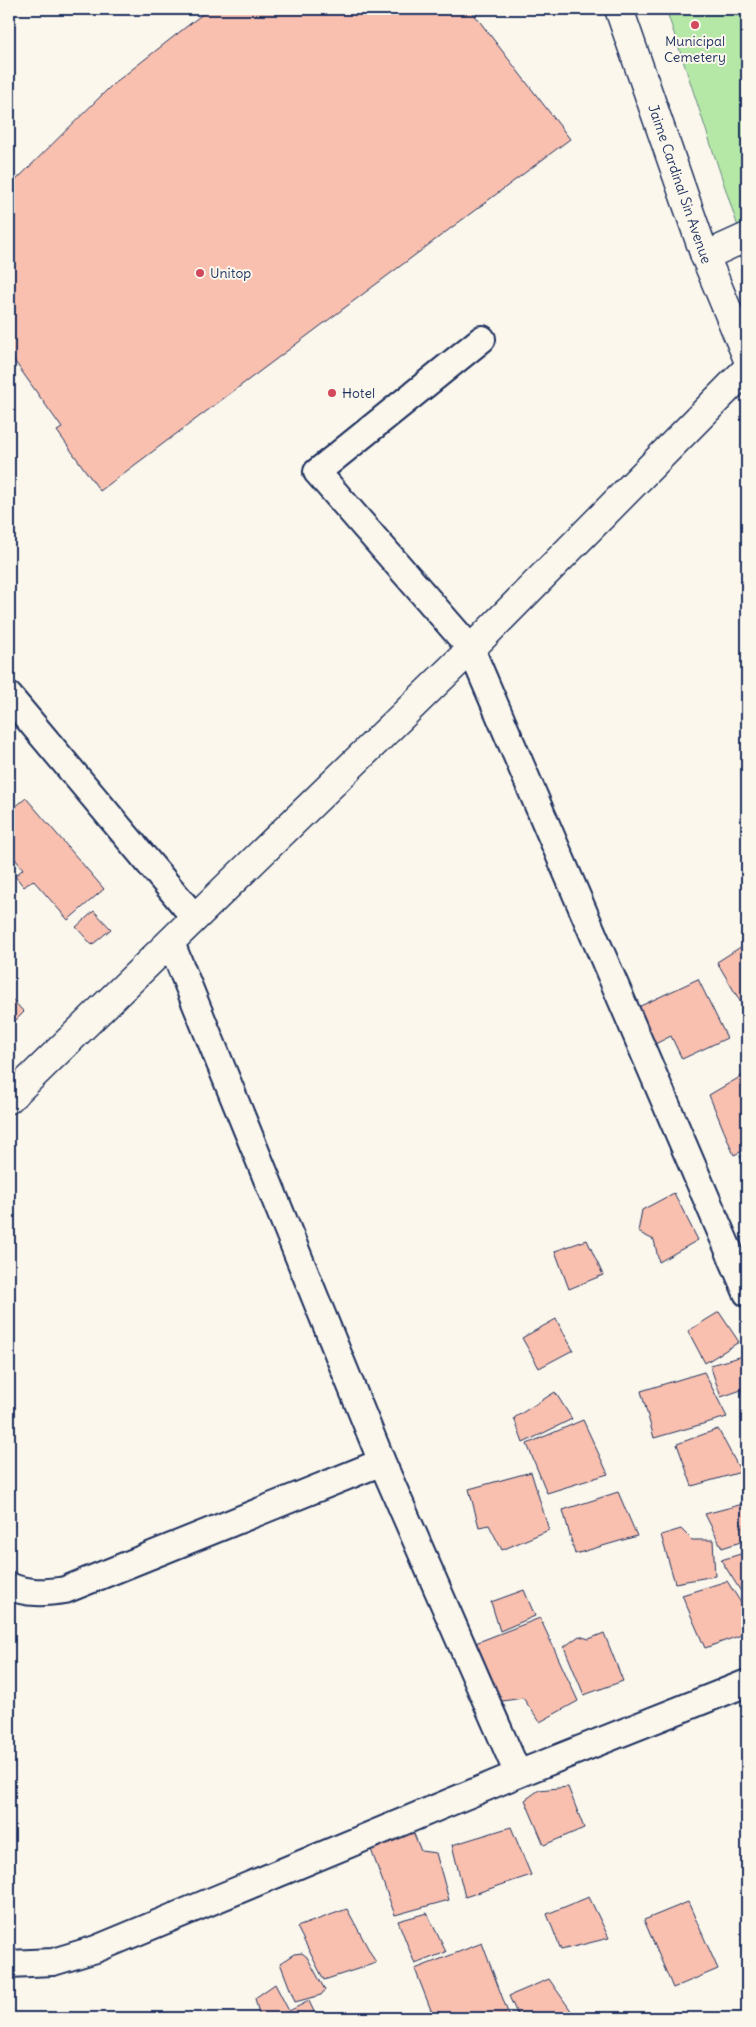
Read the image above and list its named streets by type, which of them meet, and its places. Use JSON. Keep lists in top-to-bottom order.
{
  "streets": {
    "street": ["Jaime Cardinal Sin Avenue"]
  },
  "places": ["Municipal Cemetery", "Unitop", "Hotel"]
}
